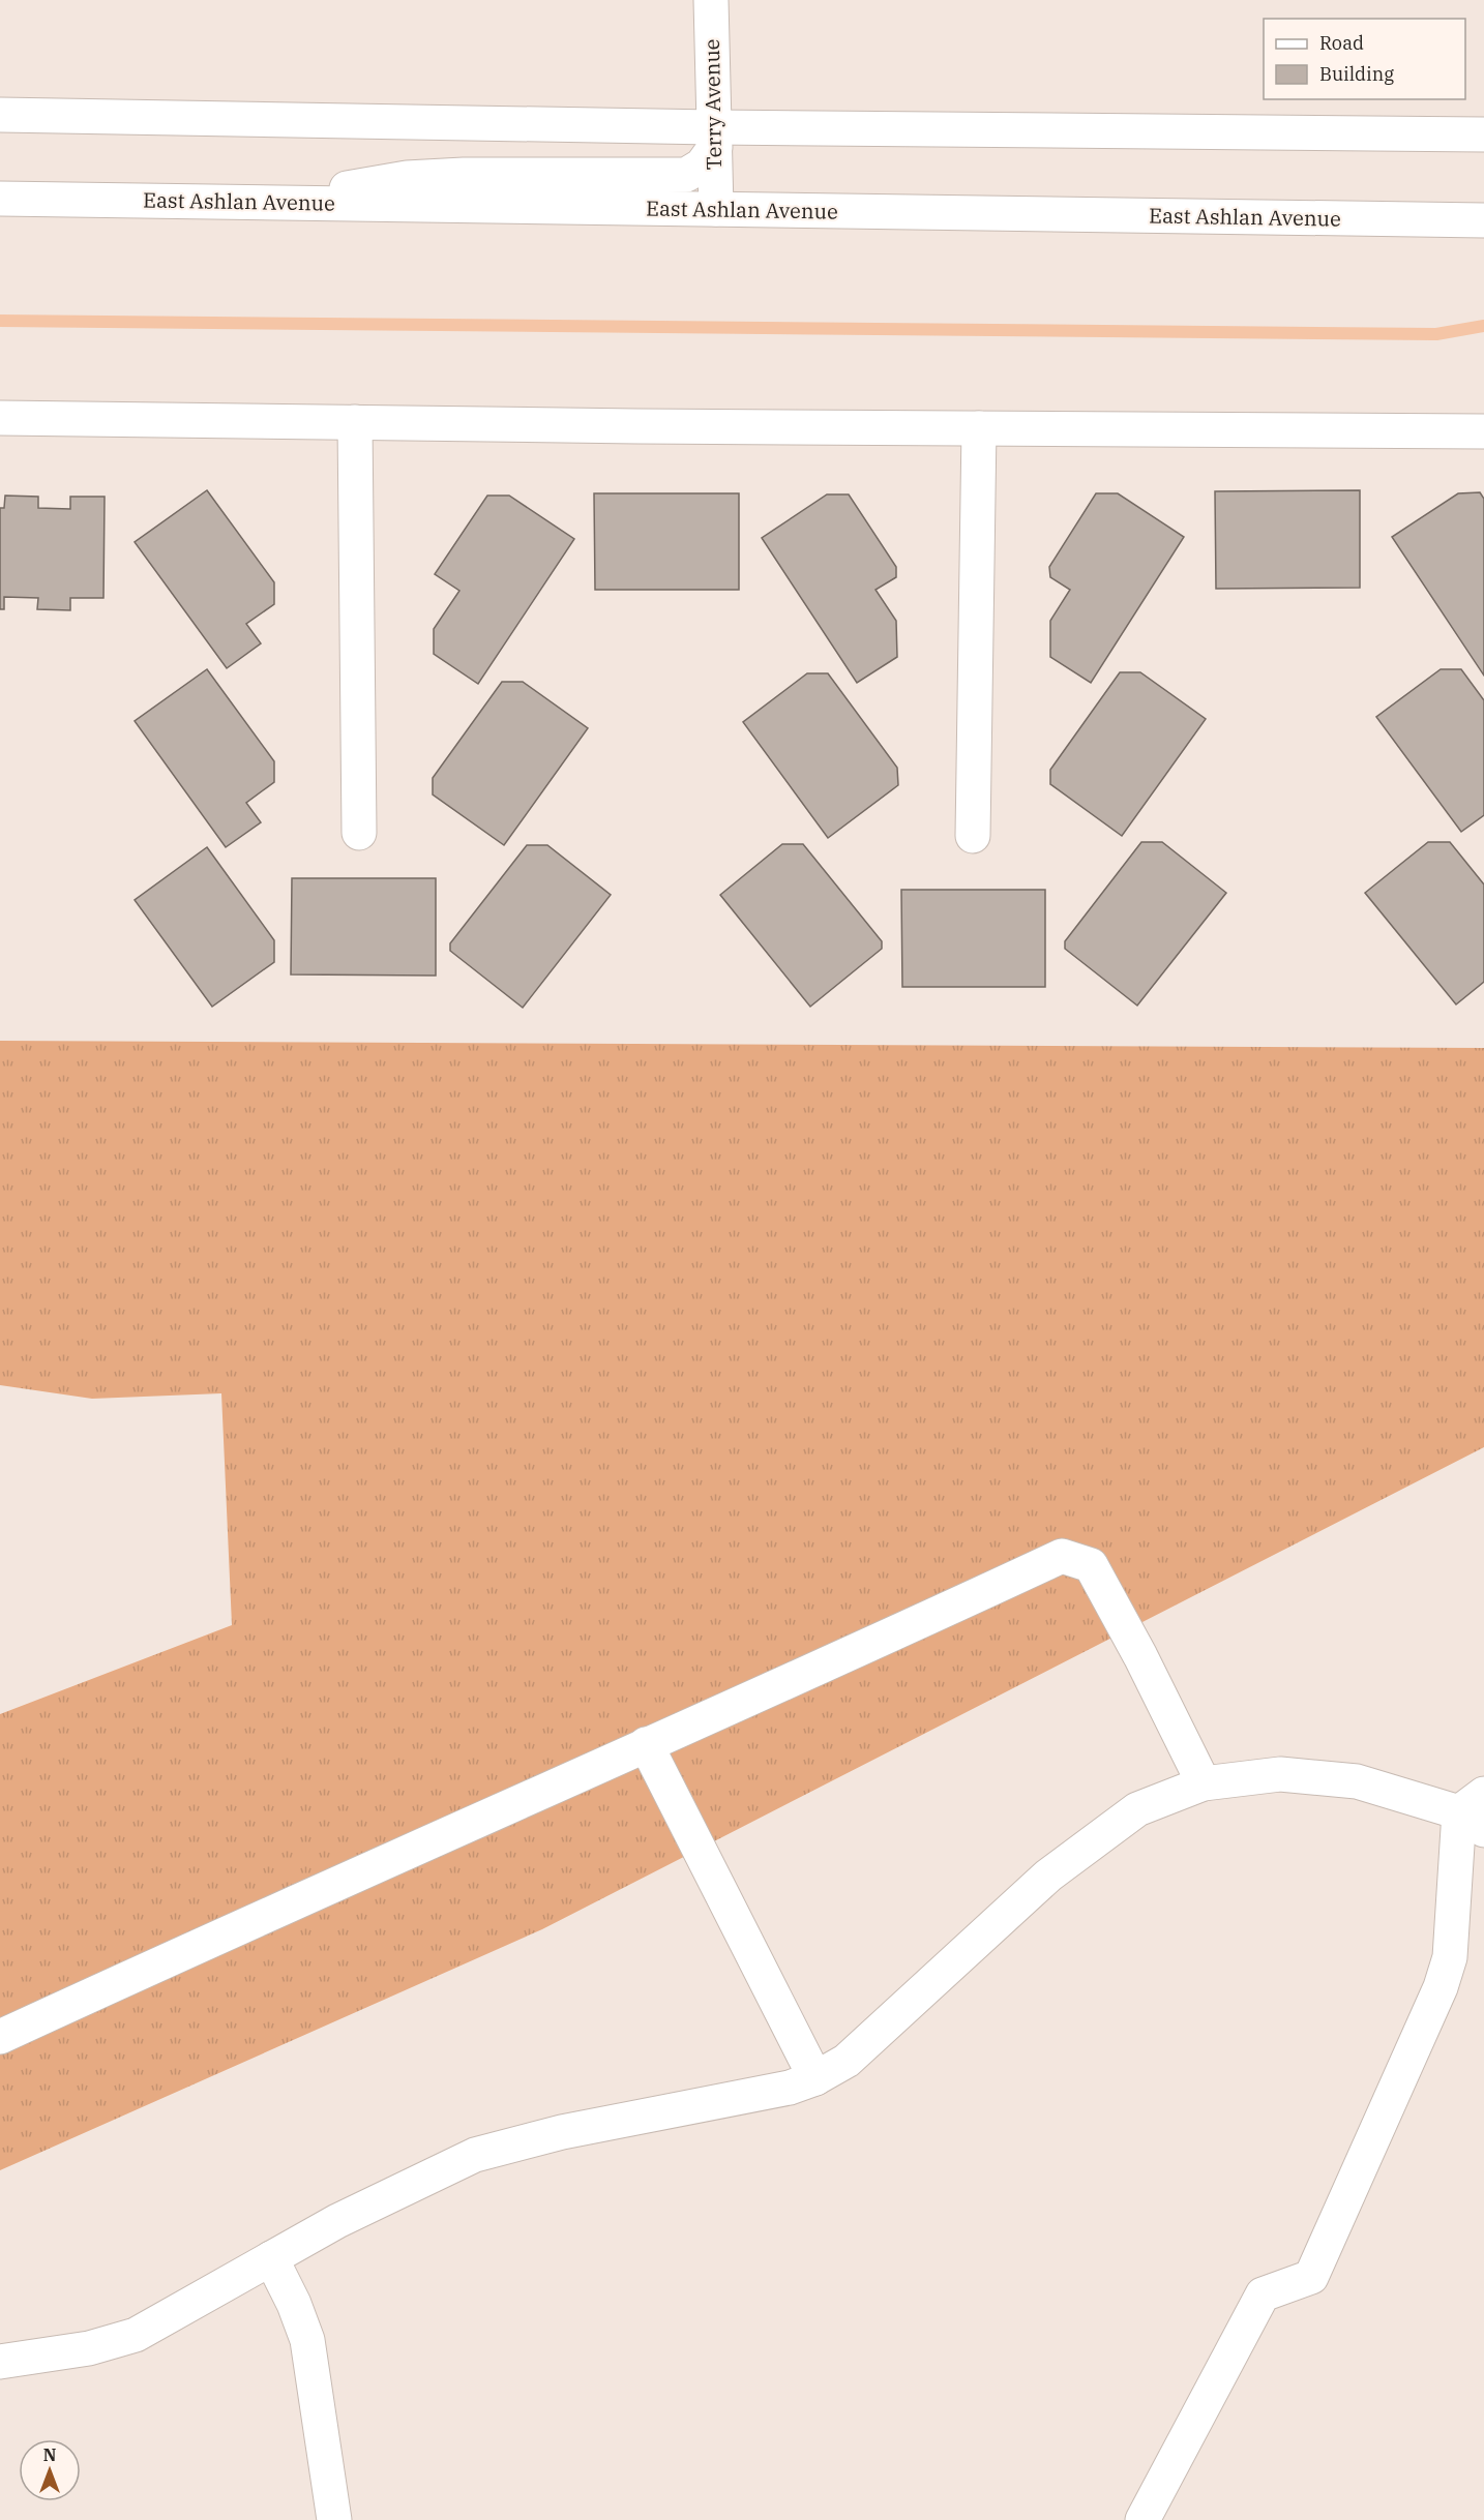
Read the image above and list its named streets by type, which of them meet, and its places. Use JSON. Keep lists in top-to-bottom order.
{
  "streets": {
    "street": ["Terry Avenue", "East Ashlan Avenue"]
  },
  "crossings": [
    ["Terry Avenue", "East Ashlan Avenue"]
  ],
  "legend": ["Road", "Building"],
  "north": "top"
}
